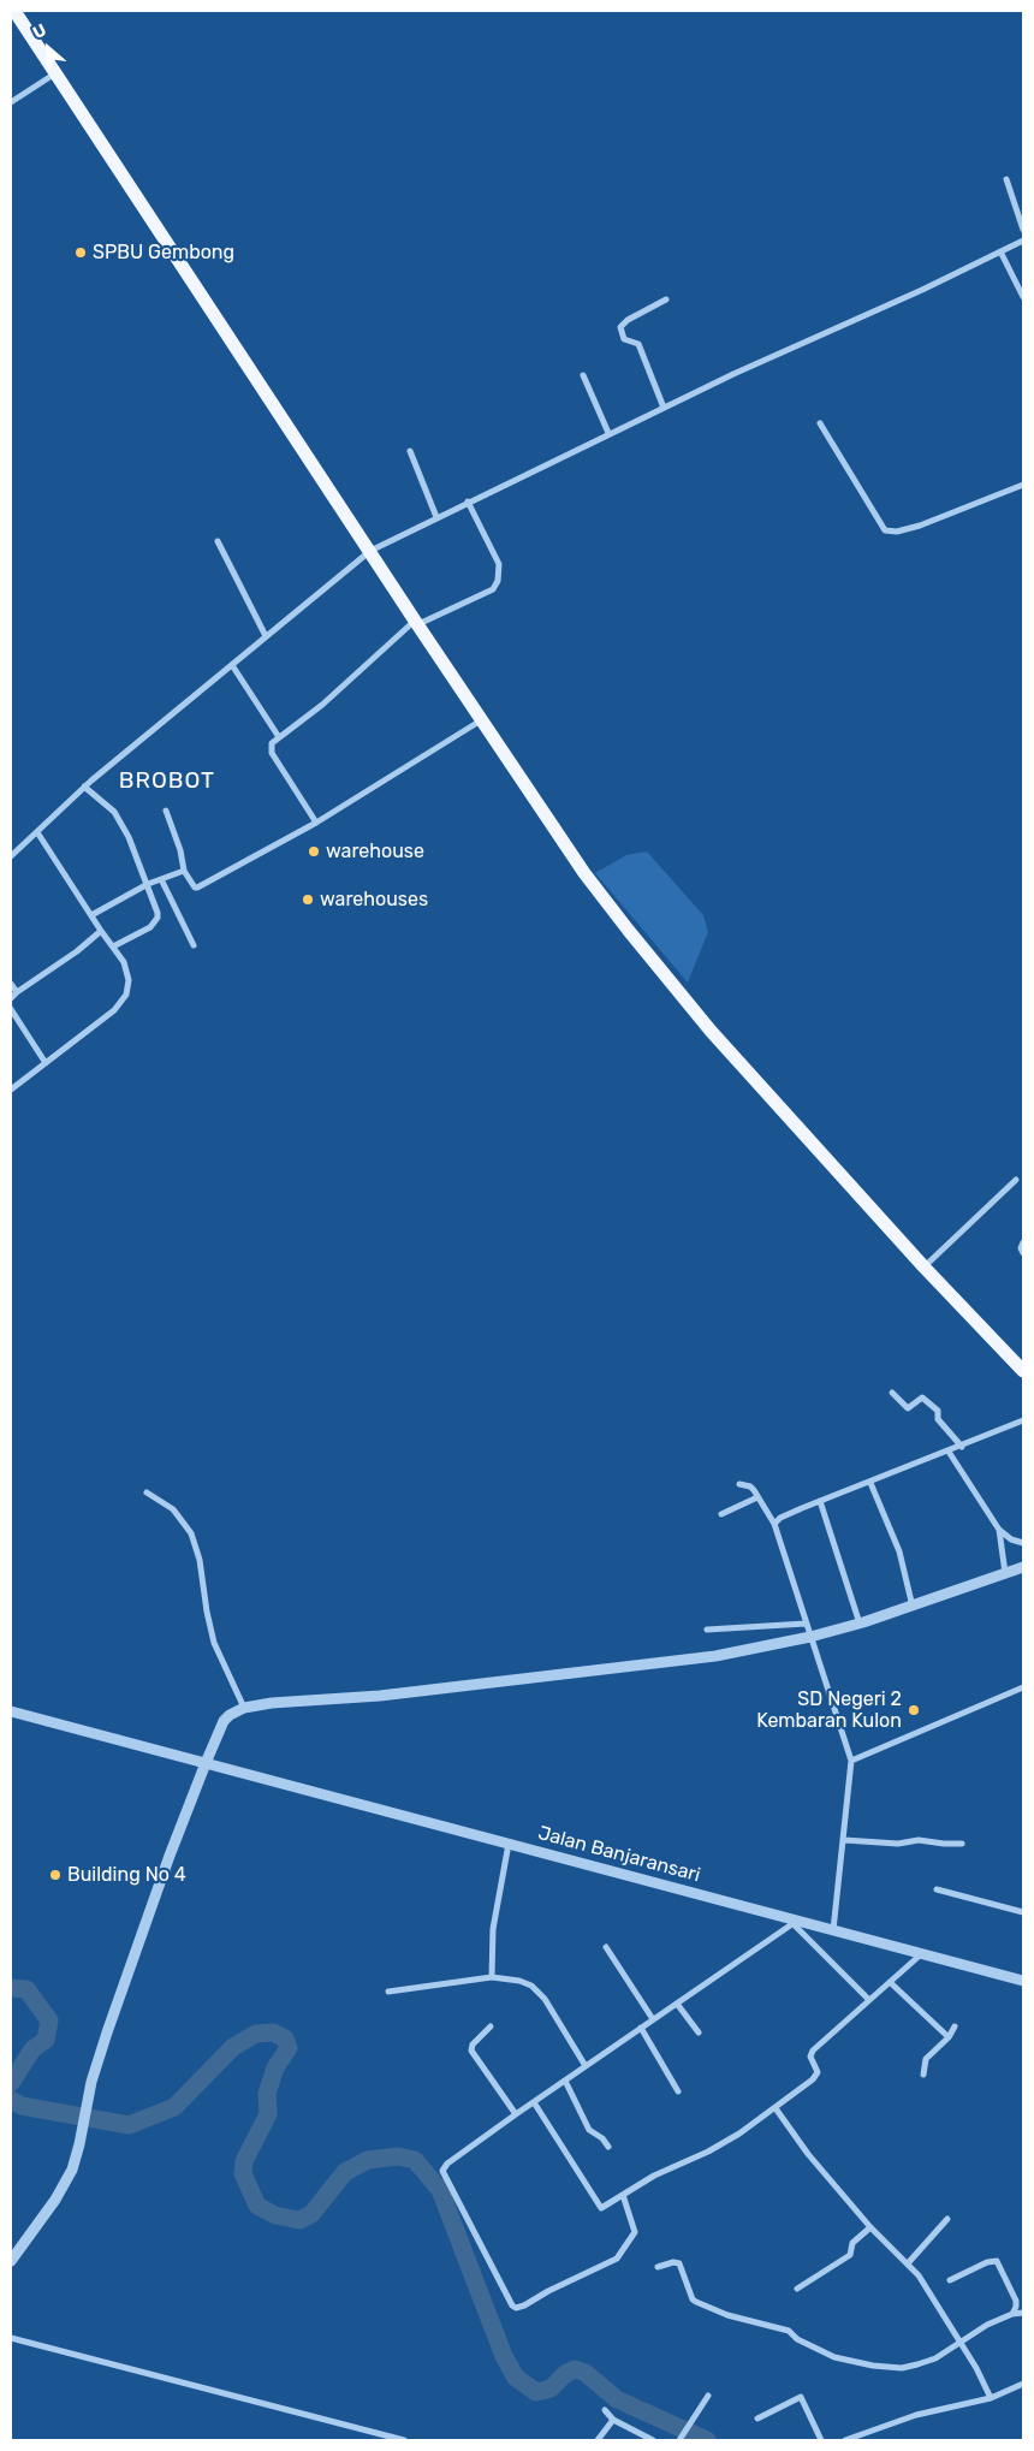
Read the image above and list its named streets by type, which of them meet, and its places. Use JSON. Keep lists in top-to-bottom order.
{
  "streets": {
    "street": ["Jalan Banjaransari"]
  },
  "districts": ["BROBOT"],
  "places": [
    "SPBU Gembong",
    "warehouse",
    "warehouses",
    "SD Negeri 2 Kembaran Kulon",
    "Building No 4"
  ],
  "north": "top left"
}
